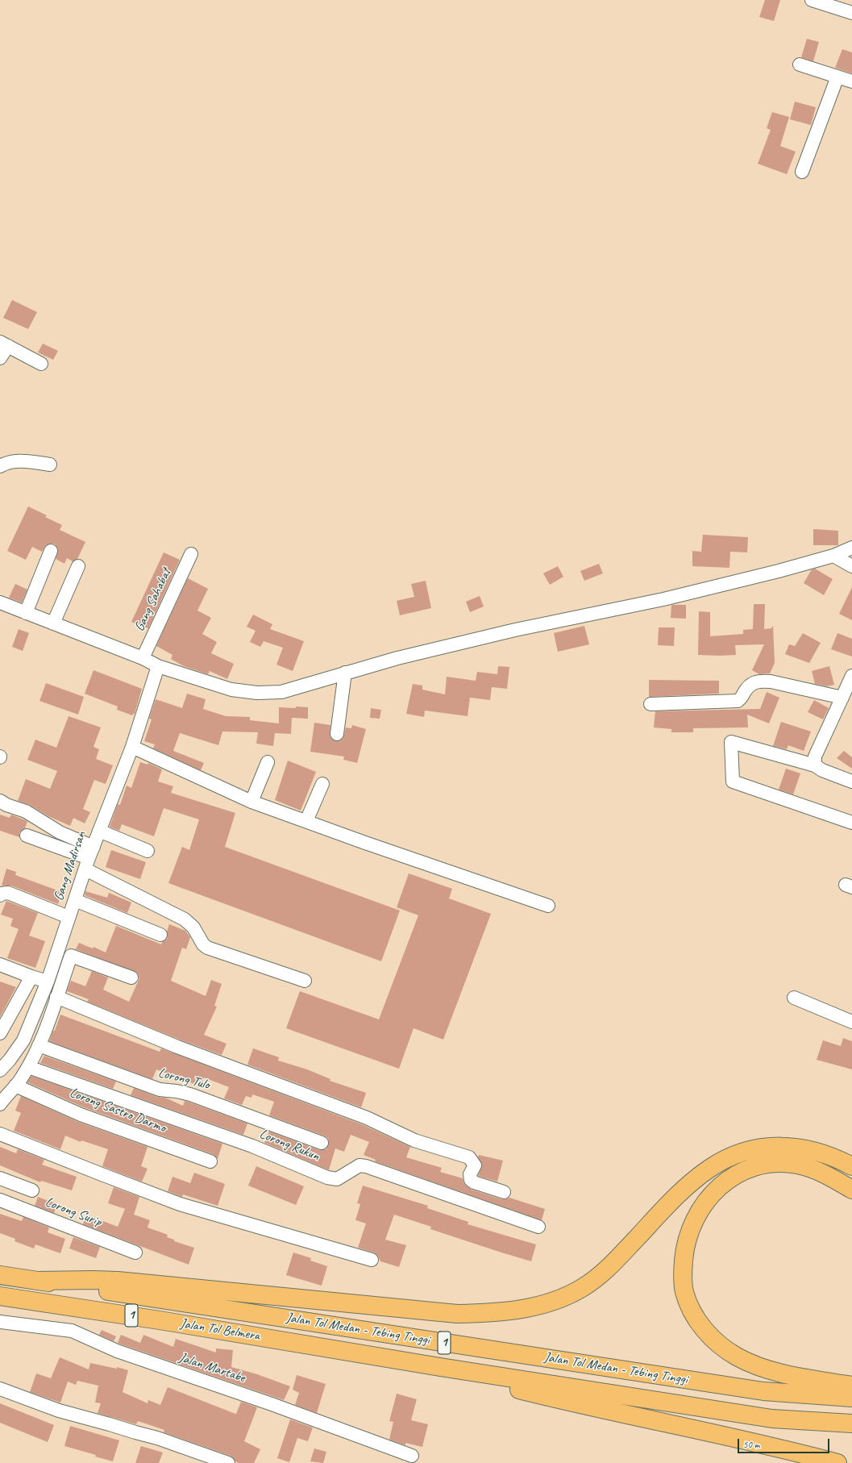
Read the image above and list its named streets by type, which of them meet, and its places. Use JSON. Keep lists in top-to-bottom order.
{
  "streets": {
    "highway": ["1", "Jalan Tol Medan - Tebing Tinggi", "Jalan Tol Belmera"],
    "street": [
      "Gang Sahabat",
      "Gang Madirsan",
      "Lorong Tulo",
      "Lorong Sastro Darmo",
      "Lorong Rukun",
      "Lorong Surip",
      "Jalan Martabe"
    ]
  },
  "crossings": [
    ["1", "Jalan Tol Medan - Tebing Tinggi"],
    ["Jalan Tol Medan - Tebing Tinggi", "Jalan Tol Belmera"]
  ],
  "scale_bar": "50 m"
}
